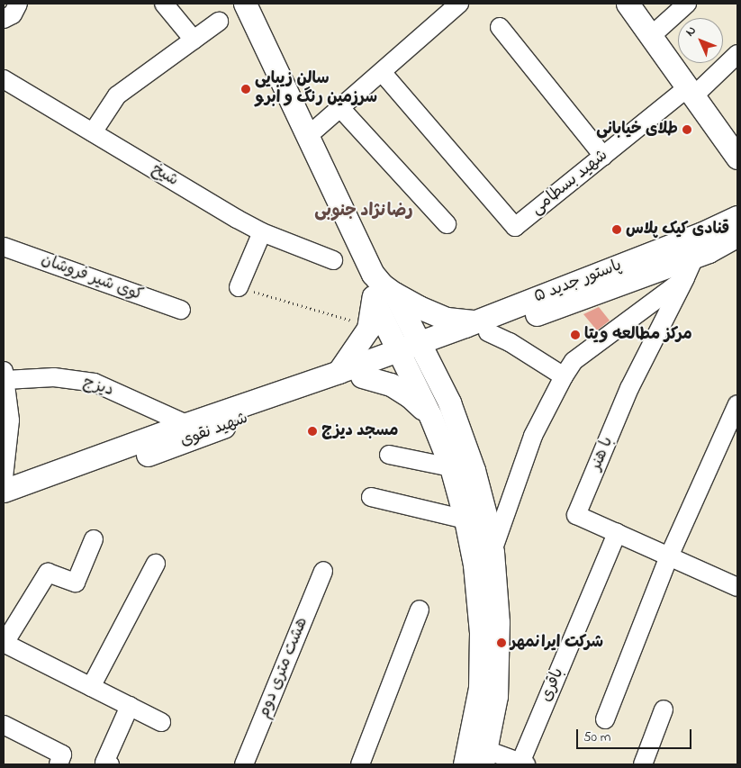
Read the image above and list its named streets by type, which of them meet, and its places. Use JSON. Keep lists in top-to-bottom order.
{
  "streets": {
    "main road": ["پاستور جدید ۵", "شهید نقوی"],
    "street": [
      "شیخ",
      "شهید بسطامی",
      "کوی شیر فروشان",
      "دیزج",
      "با هنر",
      "هشت متری دوم",
      "باقری"
    ]
  },
  "crossings": [
    ["پاستور جدید ۵", "شهید نقوی"],
    ["پاستور جدید ۵", "با هنر"],
    ["دیزج", "شهید نقوی"],
    ["با هنر", "باقری"]
  ],
  "districts": ["رضانژاد جنوبی"],
  "places": [
    "سالن زیبایی سرزمین رنگ و ابرو",
    "طلای خیابانی",
    "قنادی کیک پلاس",
    "مرکز مطالعه ویتا",
    "مسجد دیزج",
    "شرکت ایرانمهر"
  ],
  "scale_bar": "50 m",
  "north": "top left"
}
